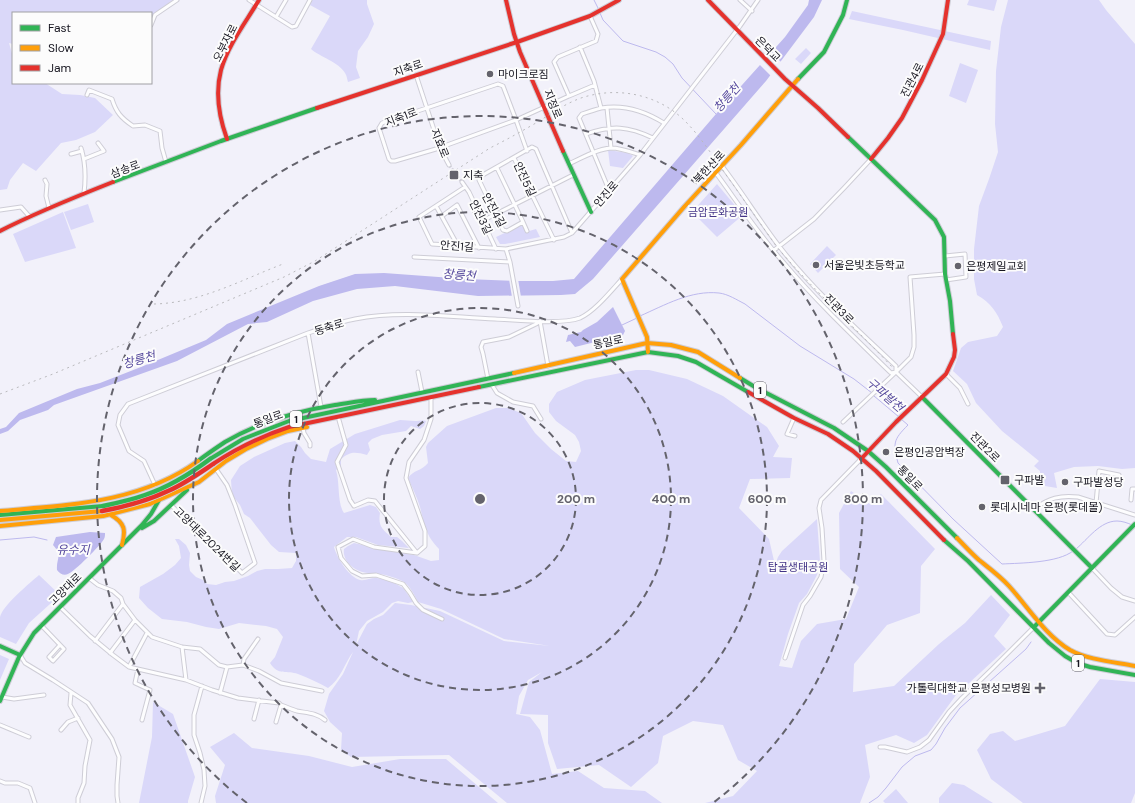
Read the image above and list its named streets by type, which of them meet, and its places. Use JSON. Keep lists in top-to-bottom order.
{
  "streets": {
    "main road": [
      "오부자로",
      "은덕교",
      "지축로",
      "진관4로",
      "지정로",
      "북한산로",
      "삼송로",
      "통일로",
      "1",
      "진관2로",
      "고양대로"
    ],
    "street": [
      "지축1로",
      "지효로",
      "안진5길",
      "안진로",
      "안진4길",
      "안진3길",
      "안진1길",
      "진관3로",
      "동축로",
      "고양대로2024번길"
    ]
  },
  "crossings": [
    ["오부자로", "지축로"],
    ["오부자로", "삼송로"],
    ["은덕교", "북한산로"],
    ["은덕교", "안진로"],
    ["지축로", "지정로"],
    ["지축로", "지효로"],
    ["지축로", "삼송로"],
    ["지정로", "지축1로"],
    ["지정로", "안진로"],
    ["지축1로", "지효로"],
    ["북한산로", "진관3로"],
    ["북한산로", "동축로"],
    ["안진5길", "안진로"],
    ["안진로", "안진3길"],
    ["안진로", "안진1길"],
    ["안진3길", "안진1길"],
    ["진관3로", "진관2로"]
  ],
  "water": ["창릉천", "구파발천", "유수지"],
  "parks": ["금암문화공원", "탑골생태공원"],
  "places": {
    "other": [
      "마이크로짐",
      "서울은빛초등학교",
      "은평제일교회",
      "은평인공암벽장",
      "구파발성당",
      "롯데시네마 은평(롯데몰)"
    ],
    "transit": ["지축", "구파발"],
    "health": ["가톨릭대학교 은평성모병원"]
  },
  "legend": ["Fast", "Slow", "Jam"],
  "rings": [
    "200 m",
    "400 m",
    "600 m",
    "800 m"
  ]
}
